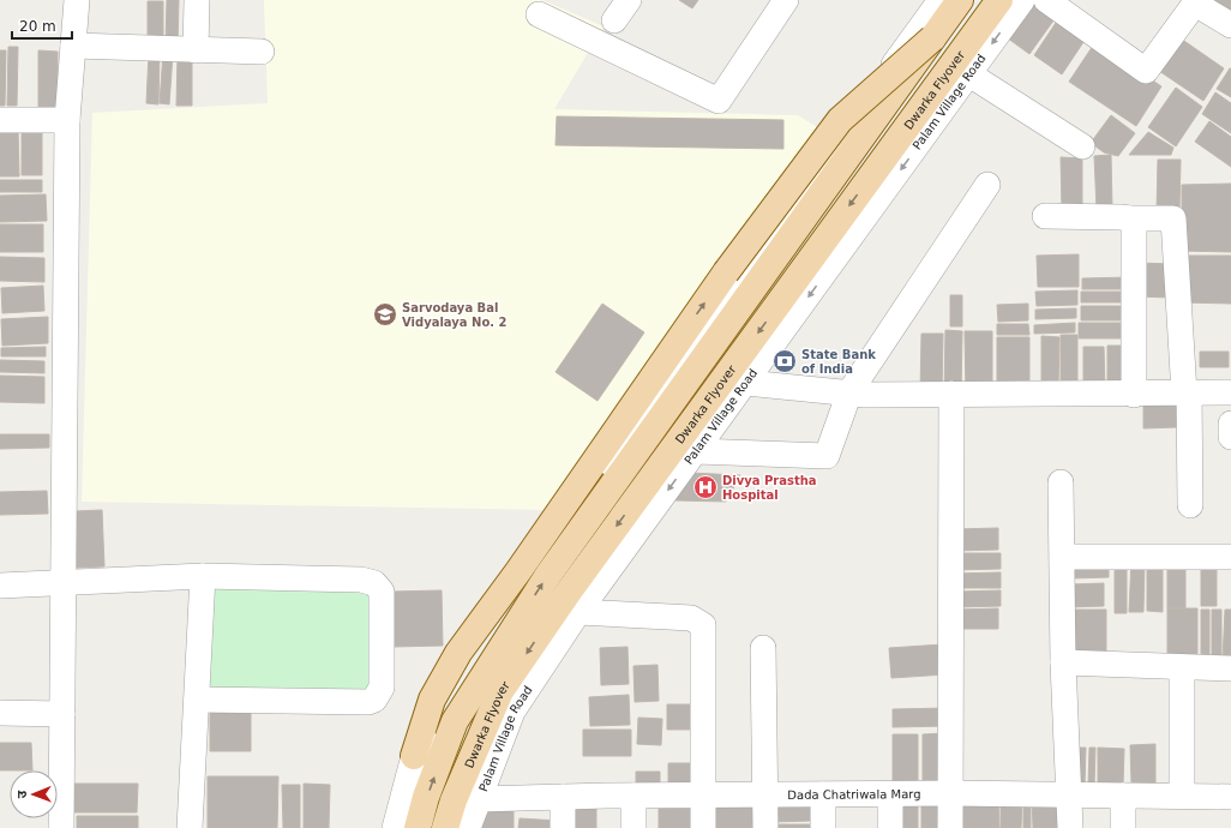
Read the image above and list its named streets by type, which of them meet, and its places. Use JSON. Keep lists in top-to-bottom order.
{
  "streets": {
    "main road": ["Dwarka Flyover"],
    "street": ["Palam Village Road", "Dada Chatriwala Marg"]
  },
  "crossings": [
    ["Palam Village Road", "Dada Chatriwala Marg"]
  ],
  "places": {
    "school or university": ["Sarvodaya Bal Vidyalaya No. 2"],
    "bank": ["State Bank of India"],
    "hospital": ["Divya Prastha Hospital"]
  },
  "scale_bar": "20 m",
  "north": "left"
}
